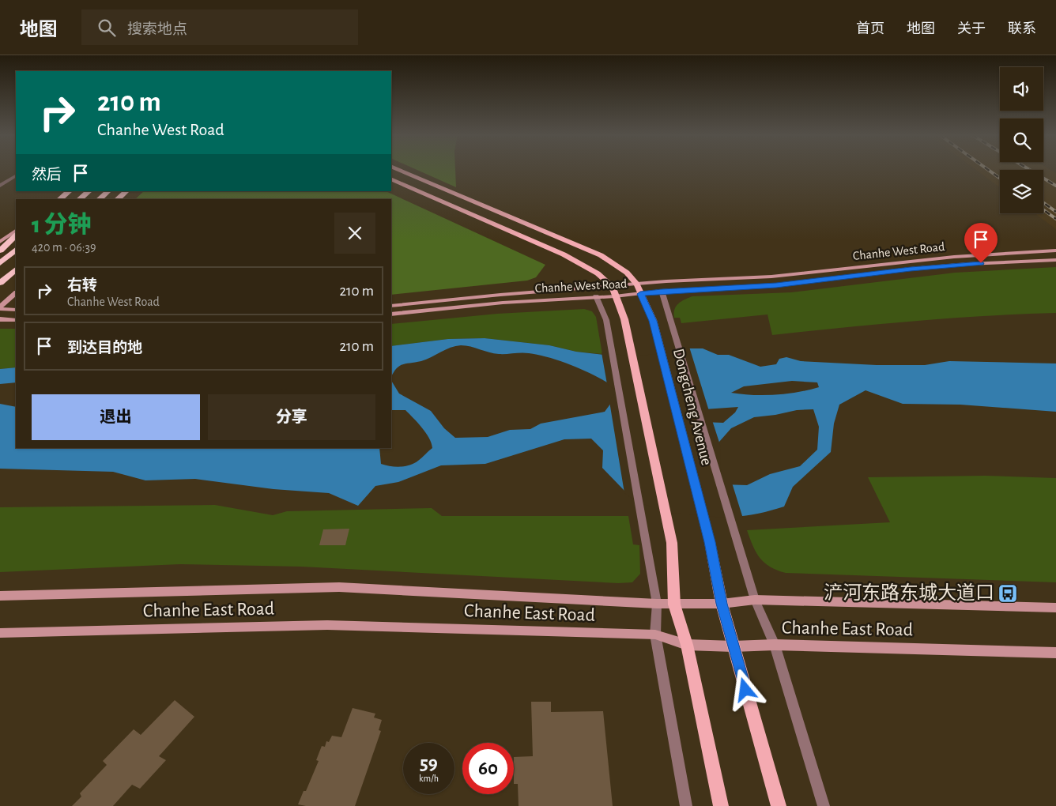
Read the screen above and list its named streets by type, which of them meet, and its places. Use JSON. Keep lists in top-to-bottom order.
{
  "streets": {
    "main road": ["Chanhe West Road", "Dongcheng Avenue", "Chanhe East Road"]
  },
  "crossings": [
    ["Chanhe West Road", "Dongcheng Avenue"],
    ["Dongcheng Avenue", "Chanhe East Road"]
  ],
  "places": {
    "bus stop": ["浐河东路东城大道口"]
  },
  "page": {
    "header": "地图",
    "search": "搜索地点",
    "nav": [
      "首页",
      "地图",
      "关于",
      "联系"
    ],
    "turn": ["210 m", "Chanhe West Road"],
    "then": "然后",
    "heading": ["1 分钟", "420 m · 06:39"],
    "list": [
      {
        "name": "右转",
        "note": "Chanhe West Road",
        "value": "210 m"
      },
      {
        "name": "到达目的地",
        "value": "210 m"
      }
    ],
    "buttons": ["退出", "分享"],
    "speed": "59 km/h",
    "limit": "60"
  }
}
